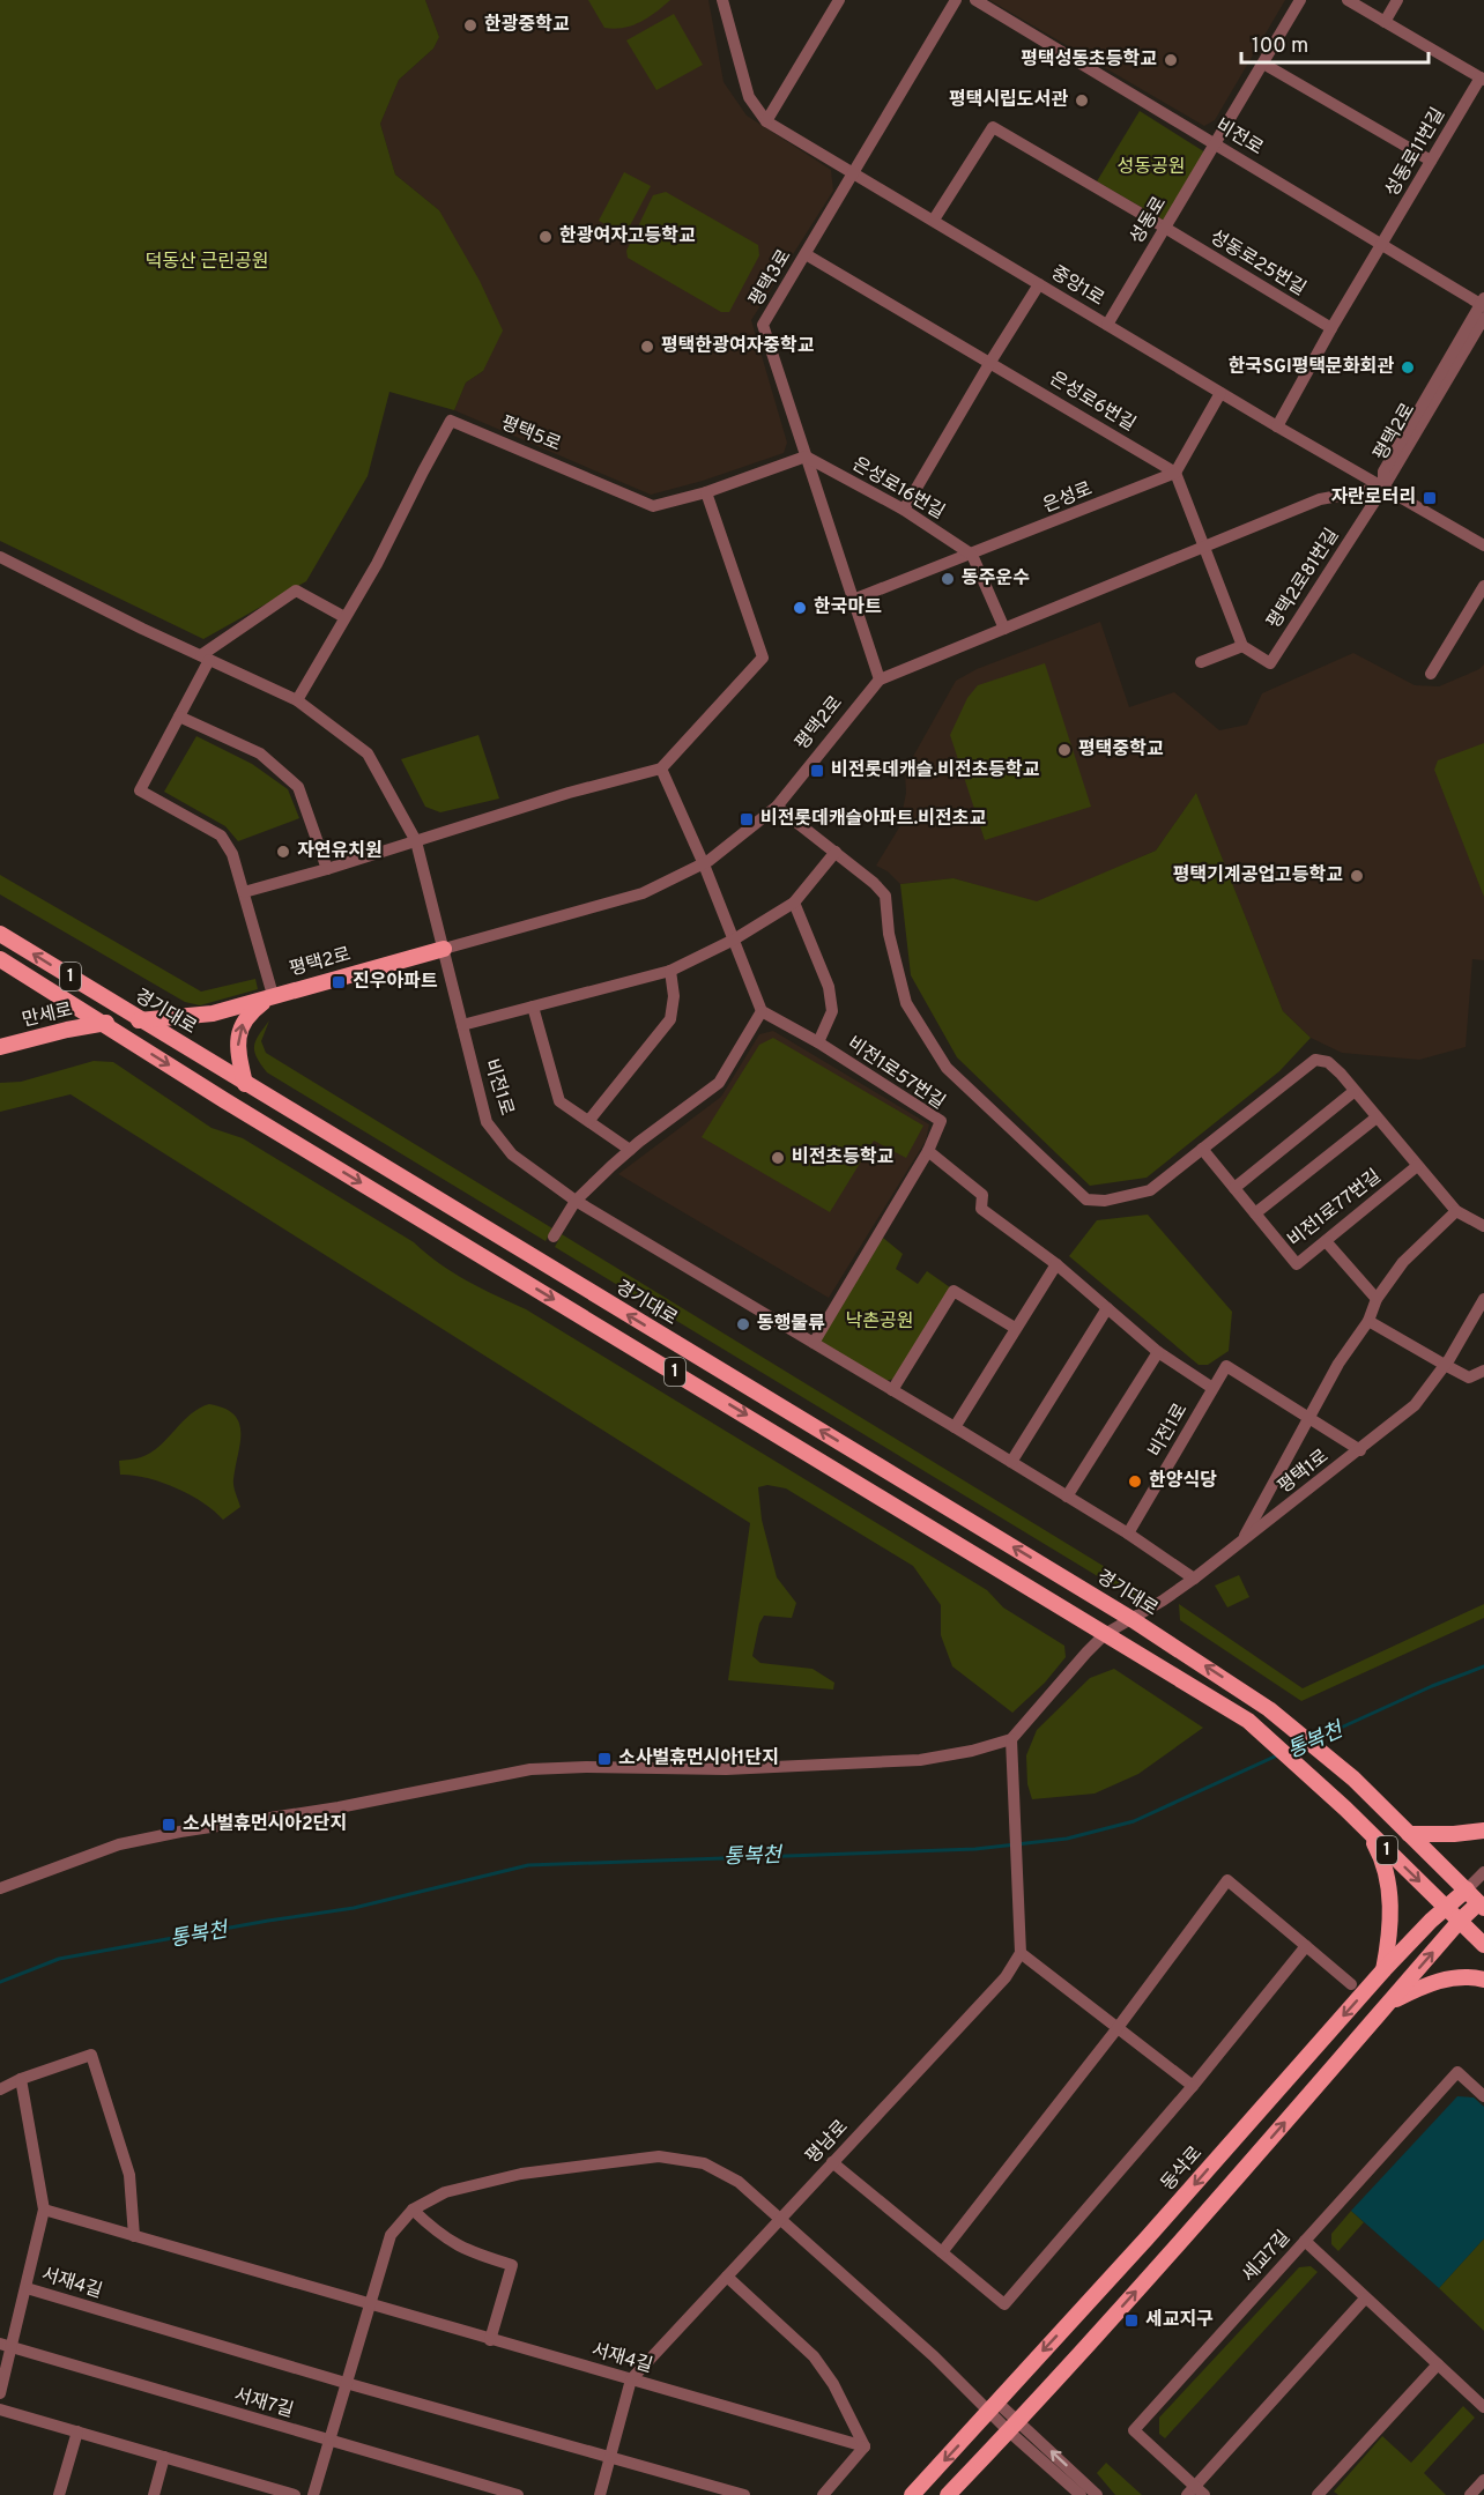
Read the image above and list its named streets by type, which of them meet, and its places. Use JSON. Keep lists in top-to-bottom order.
{
  "streets": {
    "main road": [
      "평택2로",
      "1",
      "경기대로",
      "만세로",
      "동삭로"
    ],
    "street": [
      "비전로",
      "성동로11번길",
      "성동로",
      "성동로25번길",
      "평택3로",
      "중앙1로",
      "은성로6번길",
      "평택5로",
      "은성로16번길",
      "은성로",
      "평택2로81번길",
      "비전1로57번길",
      "비전1로",
      "비전1로77번길",
      "평택1로",
      "평남로",
      "세교7길",
      "서재4길",
      "서재7길"
    ]
  },
  "crossings": [
    ["비전로", "성동로11번길"],
    ["비전로", "성동로"],
    ["성동로", "성동로25번길"],
    ["성동로", "중앙1로"],
    ["성동로25번길", "중앙1로"],
    ["평택3로", "중앙1로"],
    ["평택3로", "은성로6번길"],
    ["평택3로", "평택2로"],
    ["평택3로", "평택5로"],
    ["평택3로", "은성로16번길"],
    ["평택3로", "은성로"],
    ["중앙1로", "평택2로"],
    ["중앙1로", "평택2로81번길"],
    ["은성로6번길", "은성로"],
    ["평택2로", "평택2로81번길"],
    ["평택2로", "1"],
    ["평택2로", "경기대로"],
    ["평택2로", "만세로"],
    ["평택2로", "비전1로"],
    ["평택5로", "은성로16번길"],
    ["은성로16번길", "은성로"],
    ["1", "경기대로"],
    ["1", "만세로"],
    ["1", "평택1로"],
    ["1", "동삭로"],
    ["경기대로", "평택1로"],
    ["평남로", "서재4길"]
  ],
  "water": ["통복천"],
  "parks": ["성동공원", "덕동산 근린공원", "낙촌공원"],
  "places": {
    "other": [
      "한광중학교",
      "평택성동초등학교",
      "평택시립도서관",
      "한광여자고등학교",
      "평택한광여자중학교",
      "한국SGI평택문화회관",
      "동주운수",
      "한국마트",
      "평택중학교",
      "자연유치원",
      "평택기계공업고등학교",
      "비전초등학교",
      "동행물류",
      "한양식당"
    ],
    "transit": [
      "자란로터리",
      "비전롯데캐슬.비전초등학교",
      "비전롯데캐슬아파트.비전초교",
      "진우아파트",
      "소사벌휴먼시아1단지",
      "소사벌휴먼시아2단지",
      "세교지구"
    ]
  },
  "scale_bar": "100 m"
}
